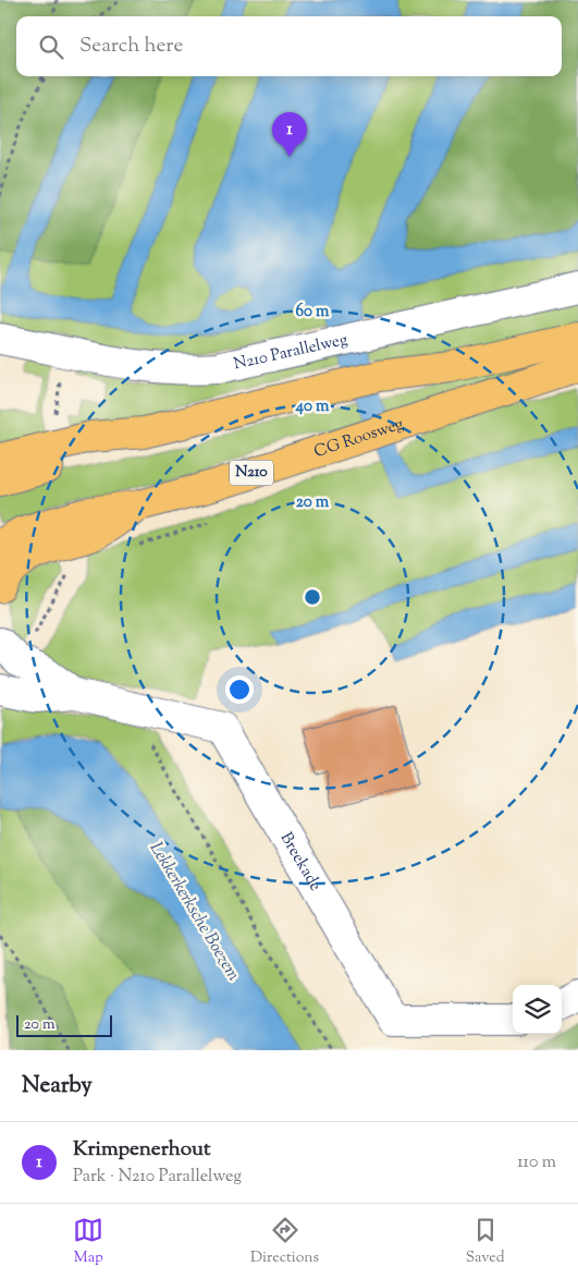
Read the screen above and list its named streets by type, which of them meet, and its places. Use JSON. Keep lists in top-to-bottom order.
{
  "streets": {
    "main road": ["CG Roosweg", "N210"],
    "street": ["N210 Parallelweg", "Breekade"]
  },
  "water": ["Lekkerkerksche Boezem"],
  "scale_bar": "20 m",
  "page": {
    "search": "Search here",
    "pins": "1",
    "scale": "20 m",
    "heading": "Nearby",
    "list": [
      {
        "mark": "1",
        "name": "Krimpenerhout",
        "note": "Park · N210 Parallelweg",
        "value": "110 m"
      }
    ],
    "nav": ["Map", "Directions", "Saved"]
  },
  "rings": ["60 m", "40 m", "20 m"]
}
